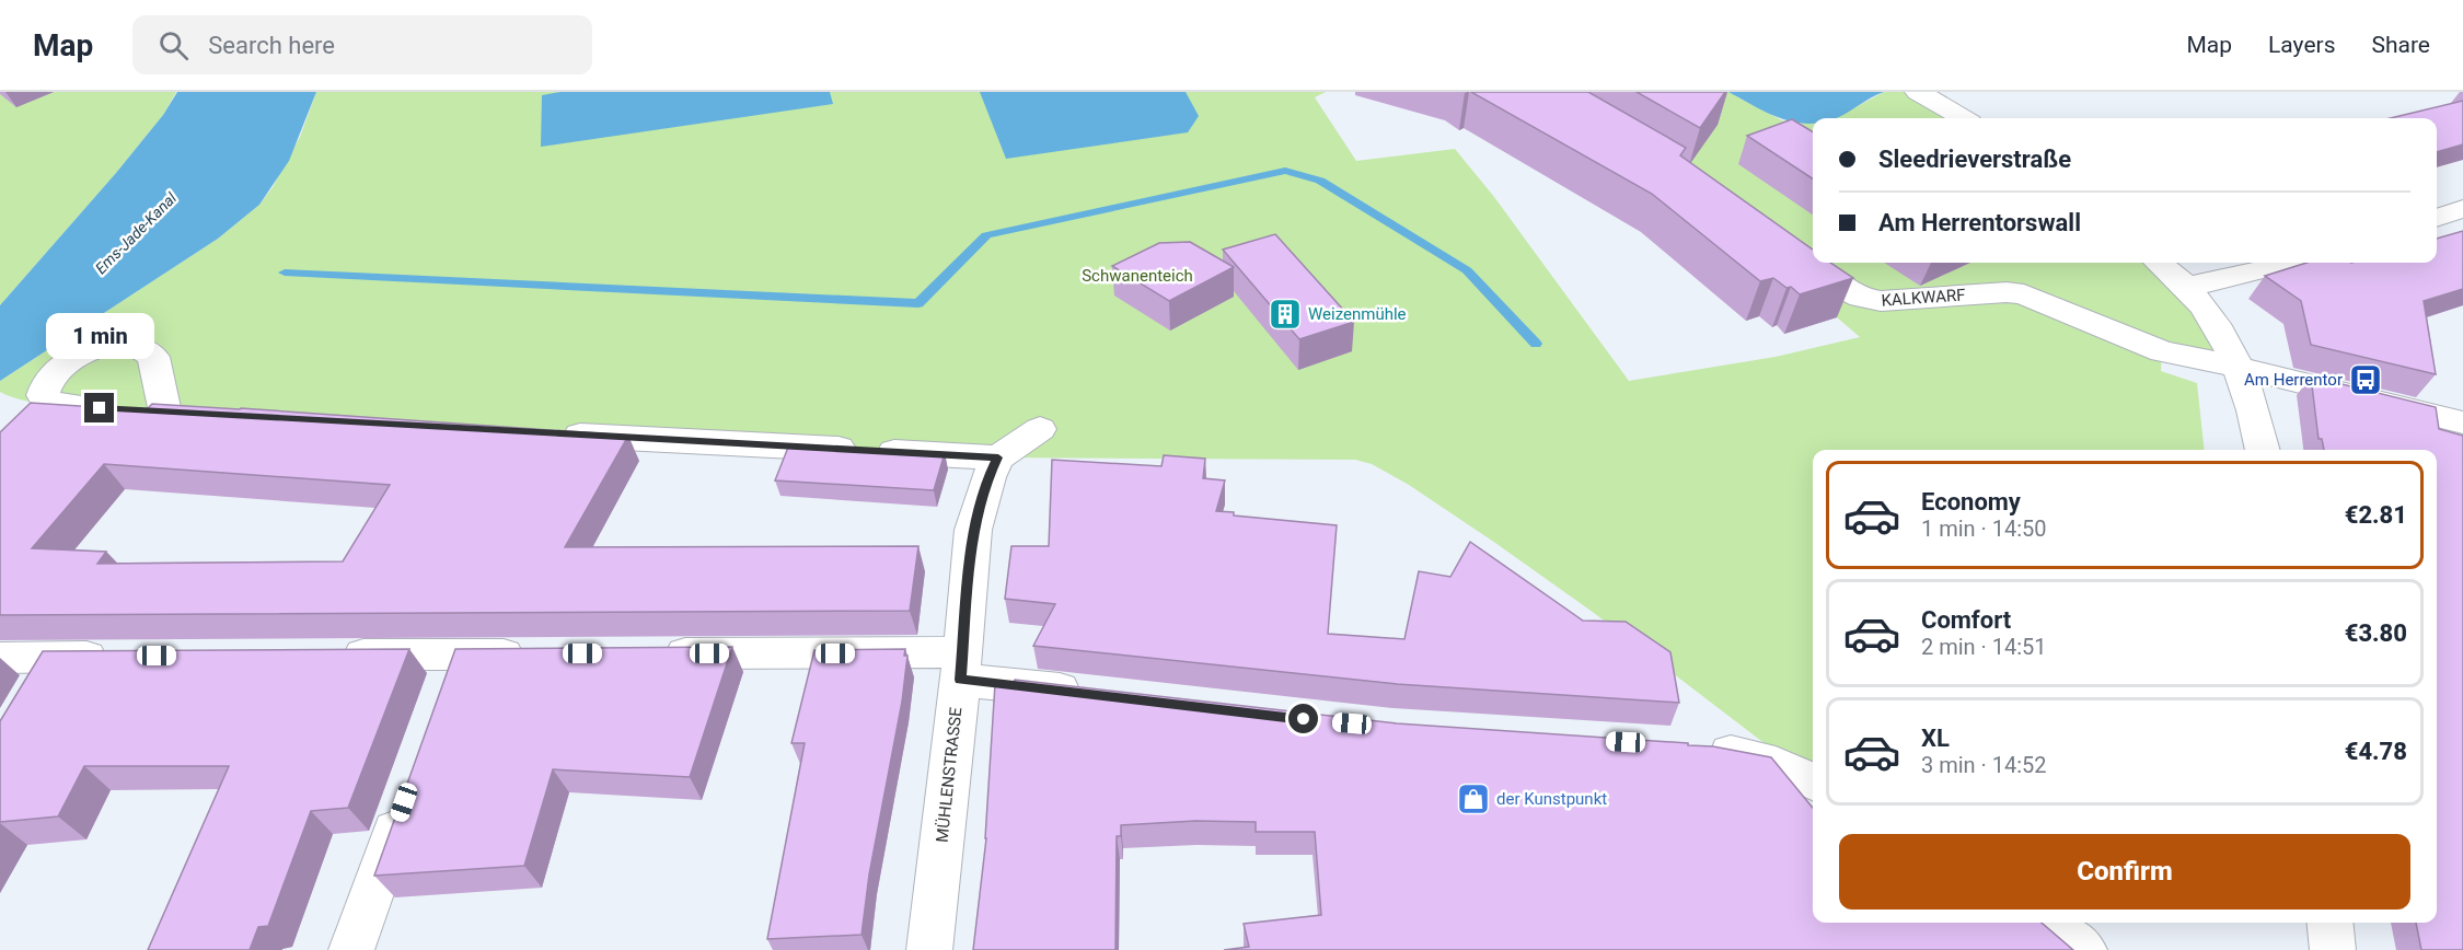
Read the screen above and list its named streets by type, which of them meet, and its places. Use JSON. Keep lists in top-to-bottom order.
{
  "streets": {
    "street": ["KALKWARF", "MÜHLENSTRASSE"]
  },
  "water": ["Ems-Jade-Kanal"],
  "parks": ["Schwanenteich"],
  "places": {
    "building": ["Weizenmühle"],
    "bus stop": ["Am Herrentor"],
    "shop": ["der Kunstpunkt"]
  },
  "page": {
    "header": "Map",
    "search": "Search here",
    "nav": ["Map", "Layers", "Share"],
    "banner": ["Sleedrieverstraße", "Am Herrentorswall"],
    "bubble": "1 min",
    "list": [
      {
        "name": "Economy",
        "note": "1 min · 14:50",
        "value": "€2.81"
      },
      {
        "name": "Comfort",
        "note": "2 min · 14:51",
        "value": "€3.80"
      },
      {
        "name": "XL",
        "note": "3 min · 14:52",
        "value": "€4.78"
      }
    ],
    "buttons": "Confirm"
  }
}
